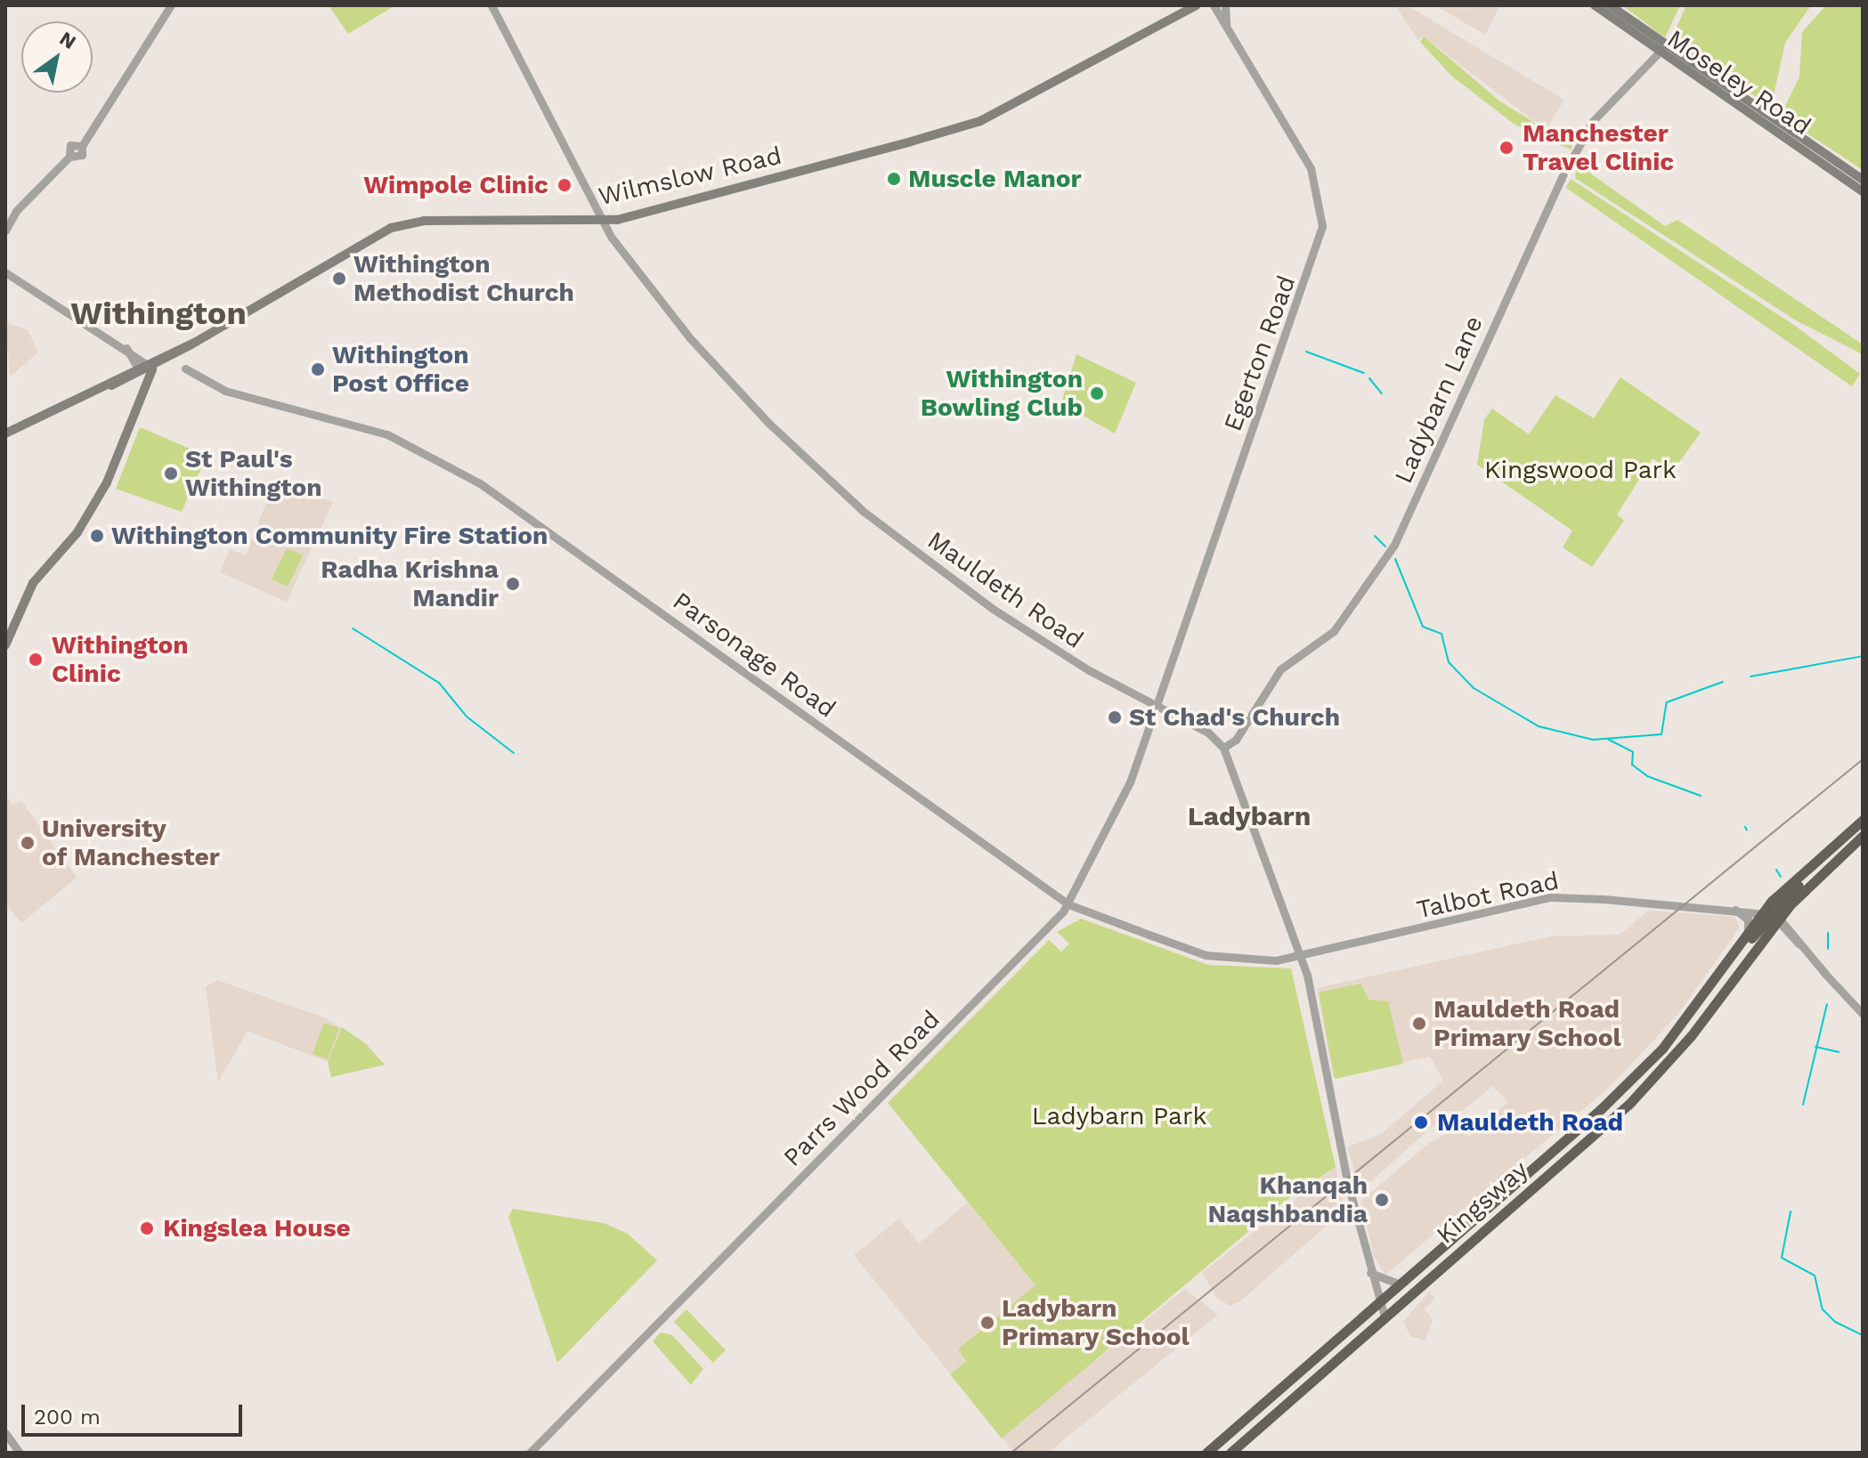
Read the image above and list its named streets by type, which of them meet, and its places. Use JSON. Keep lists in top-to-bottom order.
{
  "streets": {
    "highway": ["Kingsway"],
    "main road": ["Moseley Road", "Wilmslow Road"],
    "street": [
      "Egerton Road",
      "Ladybarn Lane",
      "Mauldeth Road",
      "Parsonage Road",
      "Talbot Road",
      "Parrs Wood Road"
    ]
  },
  "crossings": [
    ["Moseley Road", "Ladybarn Lane"],
    ["Wilmslow Road", "Mauldeth Road"],
    ["Egerton Road", "Mauldeth Road"],
    ["Egerton Road", "Parrs Wood Road"],
    ["Ladybarn Lane", "Mauldeth Road"],
    ["Mauldeth Road", "Parrs Wood Road"],
    ["Parsonage Road", "Talbot Road"],
    ["Parsonage Road", "Parrs Wood Road"],
    ["Talbot Road", "Kingsway"]
  ],
  "districts": ["Withington", "Ladybarn"],
  "parks": ["Kingswood Park", "Ladybarn Park"],
  "places": [
    "Manchester Travel Clinic",
    "Muscle Manor",
    "Wimpole Clinic",
    "Withington Methodist Church",
    "Withington Post Office",
    "Withington Bowling Club",
    "St Paul's Withington",
    "Withington Community Fire Station",
    "Radha Krishna Mandir",
    "Withington Clinic",
    "St Chad's Church",
    "University of Manchester",
    "Mauldeth Road Primary School",
    "Mauldeth Road",
    "Khanqah Naqshbandia",
    "Kingslea House",
    "Ladybarn Primary School"
  ],
  "scale_bar": "200 m",
  "north": "top right"
}
